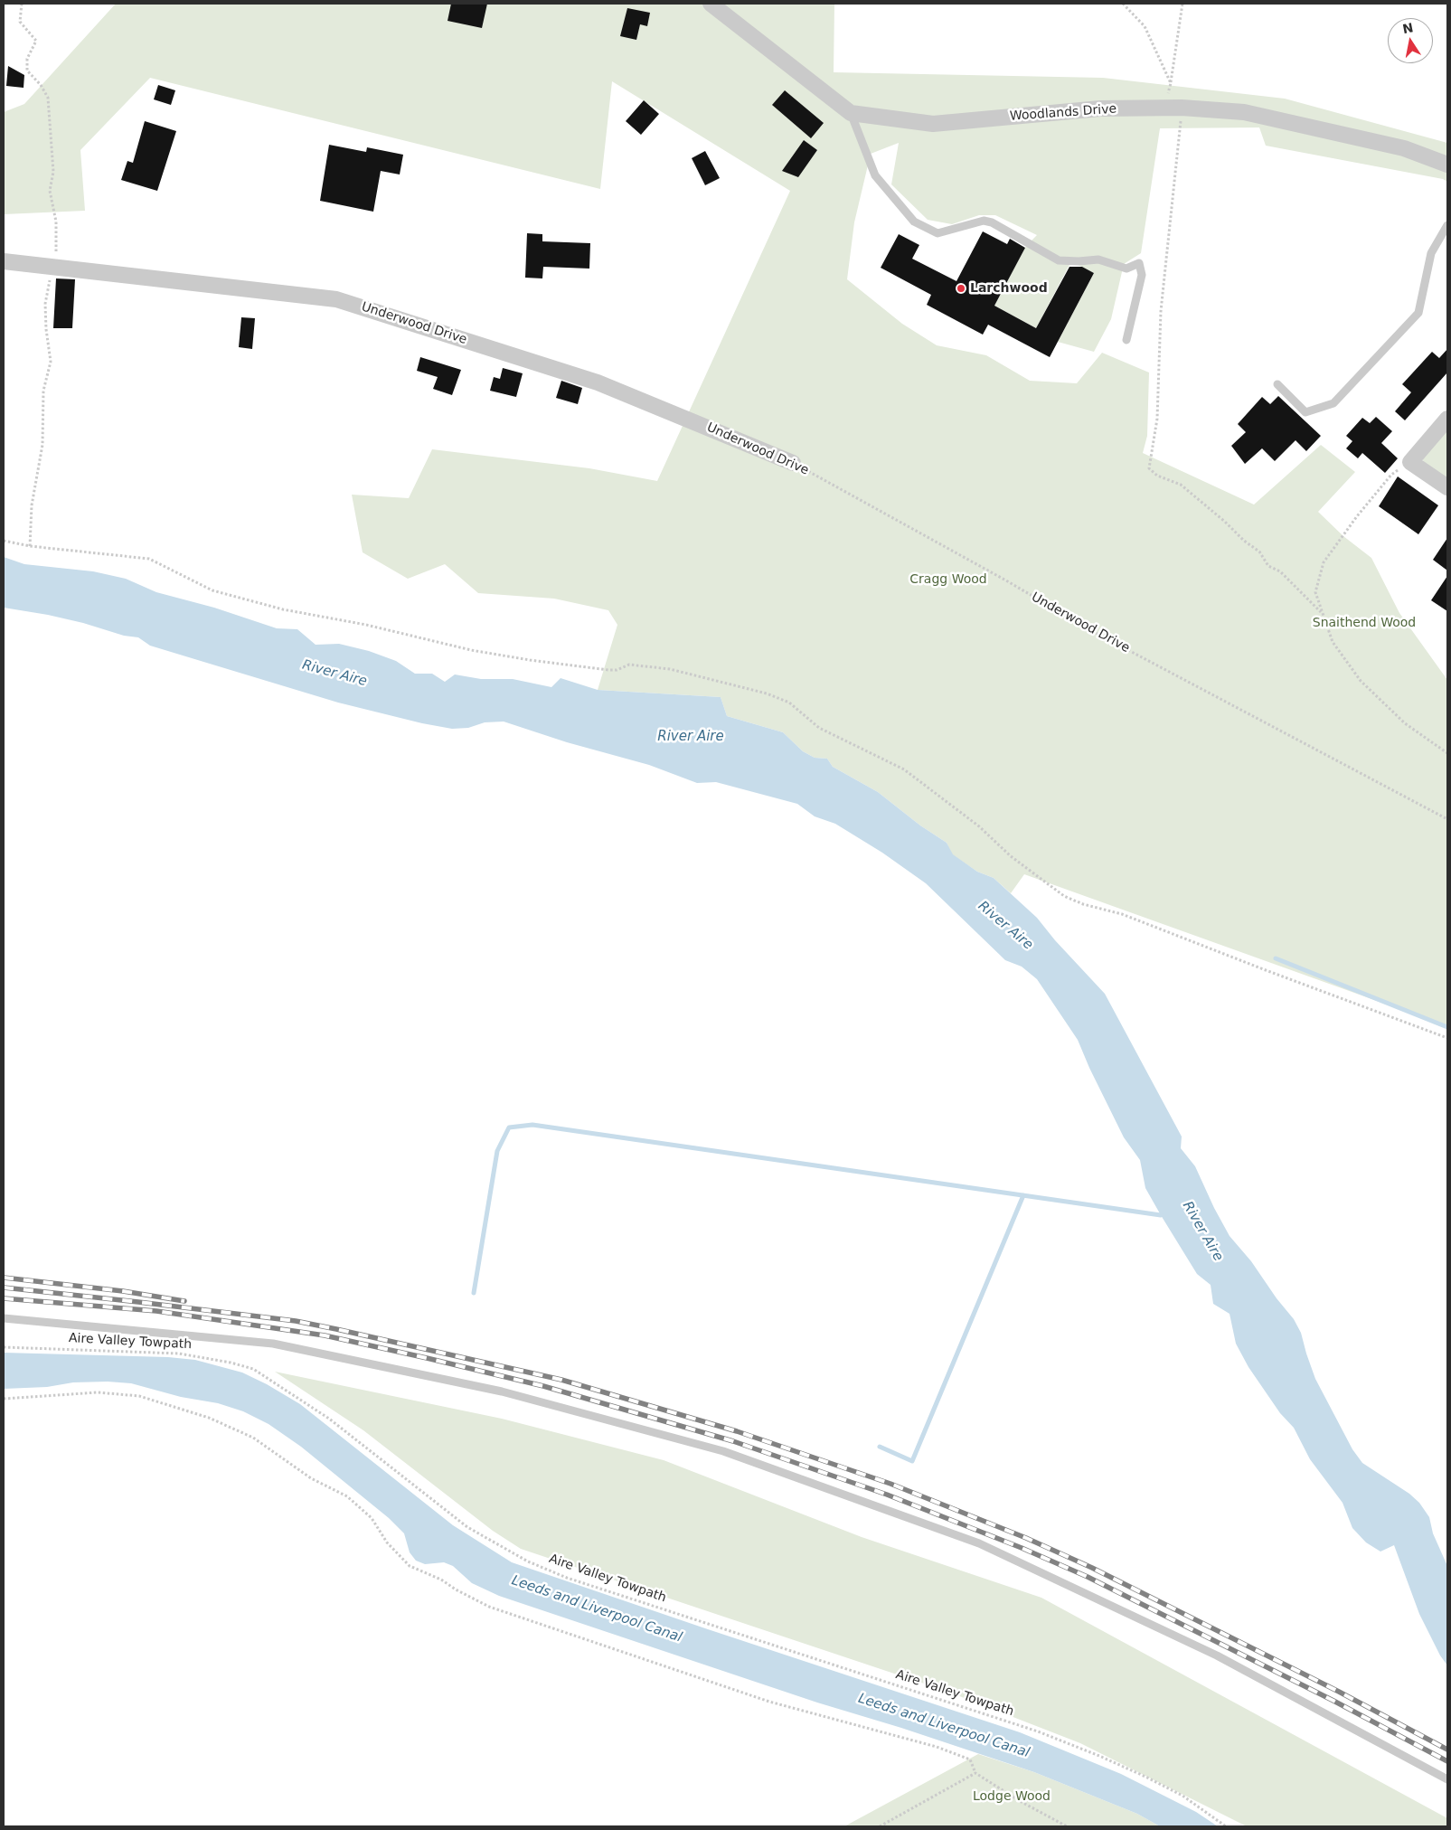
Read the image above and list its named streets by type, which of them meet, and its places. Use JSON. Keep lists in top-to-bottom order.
{
  "streets": {
    "street": ["Woodlands Drive", "Underwood Drive"],
    "path": ["Aire Valley Towpath"]
  },
  "water": ["River Aire", "Leeds and Liverpool Canal"],
  "parks": ["Cragg Wood", "Snaithend Wood", "Lodge Wood"],
  "places": ["Larchwood"],
  "north": "top"
}
